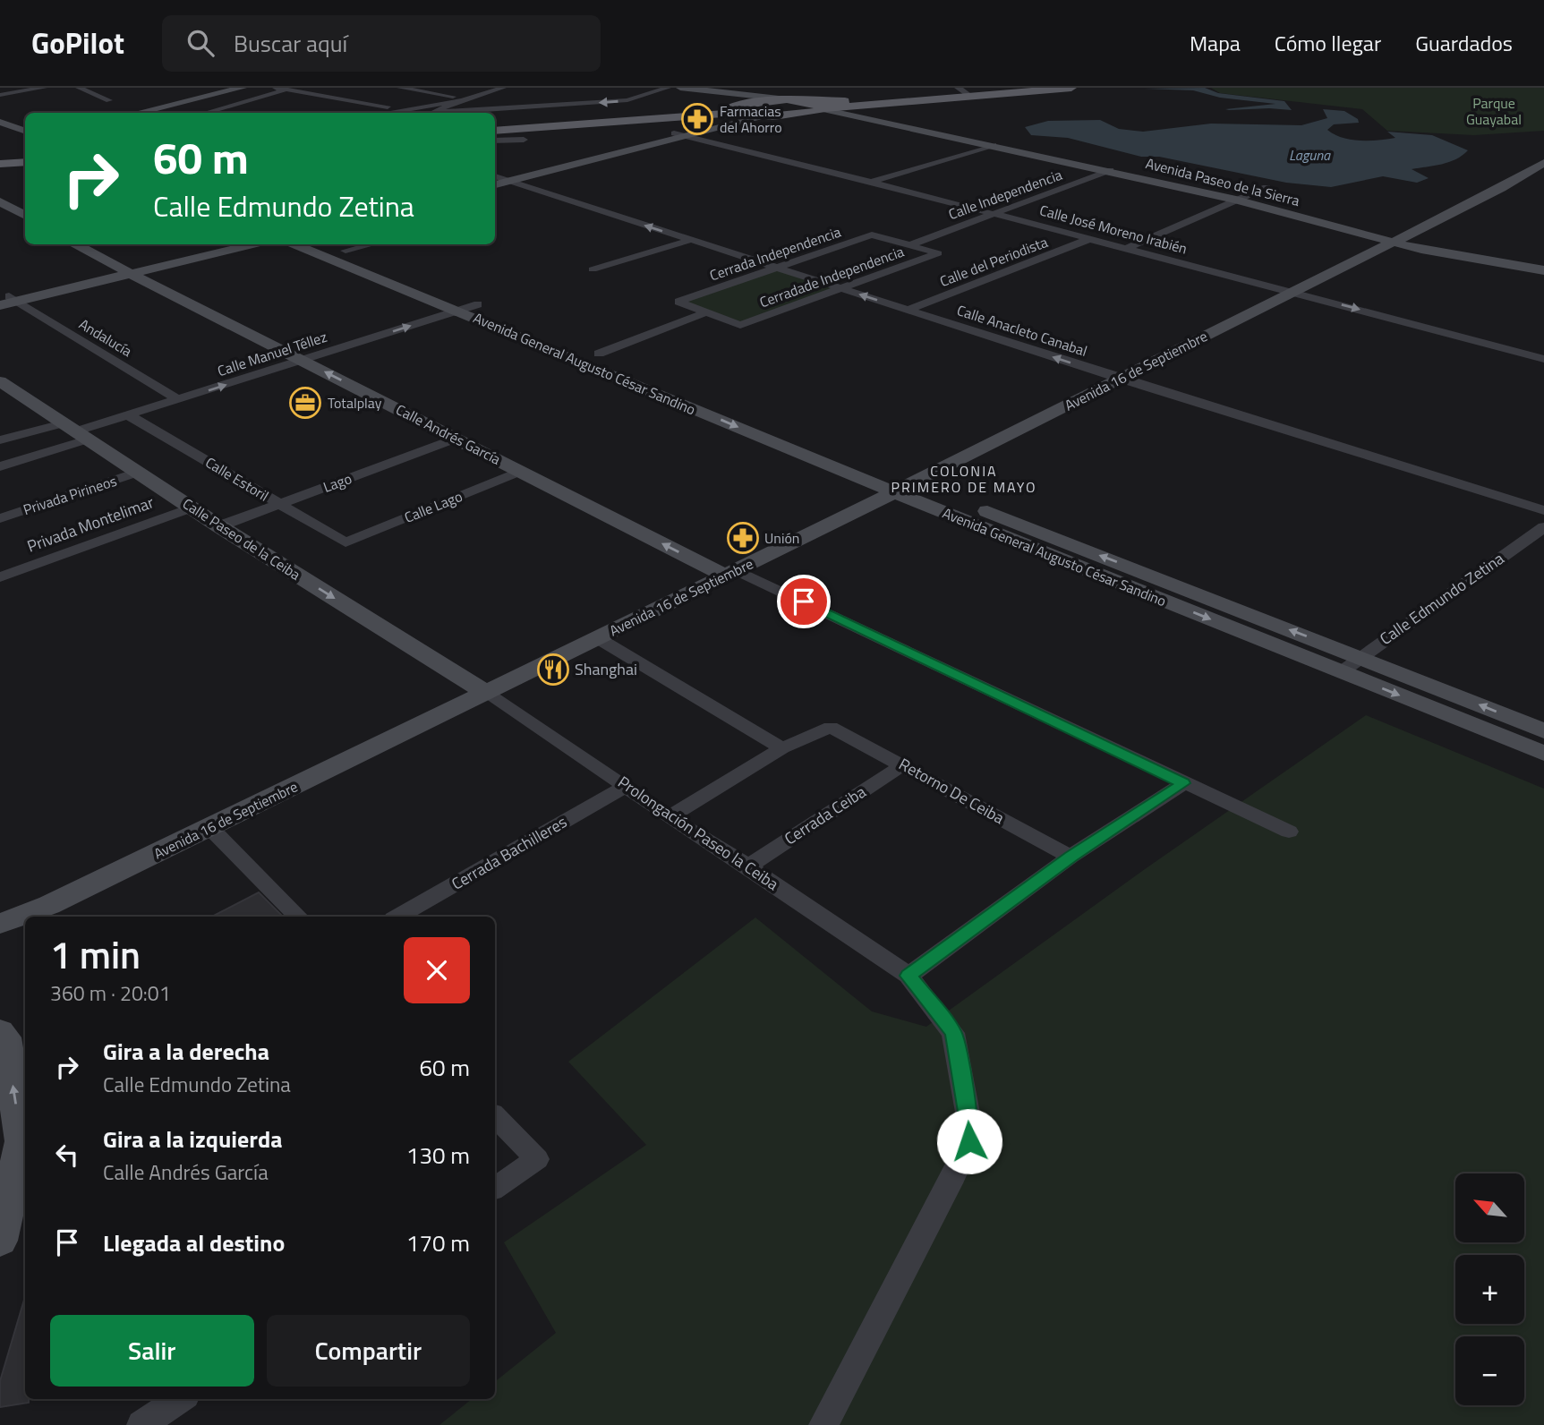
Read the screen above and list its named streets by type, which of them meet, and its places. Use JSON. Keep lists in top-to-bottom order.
{
  "streets": {
    "main road": [
      "Avenida Paseo de la Sierra",
      "Avenida General Augusto César Sandino",
      "Avenida 16 de Septiembre",
      "Calle Andrés García",
      "Calle Paseo de la Ceiba"
    ],
    "street": [
      "Calle Independencia",
      "Calle José Moreno Irabién",
      "Cerrada Independencia",
      "Calle del Periodista",
      "Cerradade Independencia",
      "Calle Anacleto Canabal",
      "Andalucía",
      "Calle Manuel Téllez",
      "Calle Estoril",
      "Lago",
      "Privada Pirineos",
      "Calle Lago",
      "Privada Montelimar",
      "Calle Edmundo Zetina",
      "Retorno De Ceiba",
      "Cerrada Ceiba",
      "Prolongación Paseo la Ceiba",
      "Cerrada Bachilleres"
    ]
  },
  "crossings": [
    ["Avenida Paseo de la Sierra", "Calle Independencia"],
    ["Avenida Paseo de la Sierra", "Avenida 16 de Septiembre"],
    ["Calle Independencia", "Calle José Moreno Irabién"],
    ["Calle Independencia", "Cerrada Independencia"],
    ["Calle Independencia", "Cerradade Independencia"],
    ["Calle José Moreno Irabién", "Calle del Periodista"],
    ["Calle José Moreno Irabién", "Avenida 16 de Septiembre"],
    ["Cerrada Independencia", "Cerradade Independencia"],
    ["Cerrada Independencia", "Calle Anacleto Canabal"],
    ["Calle del Periodista", "Calle Anacleto Canabal"],
    ["Cerradade Independencia", "Calle Anacleto Canabal"],
    ["Calle Anacleto Canabal", "Avenida 16 de Septiembre"],
    ["Andalucía", "Calle Manuel Téllez"],
    ["Calle Manuel Téllez", "Avenida General Augusto César Sandino"],
    ["Calle Manuel Téllez", "Calle Andrés García"],
    ["Calle Manuel Téllez", "Calle Estoril"],
    ["Calle Manuel Téllez", "Calle Paseo de la Ceiba"],
    ["Avenida General Augusto César Sandino", "Avenida 16 de Septiembre"],
    ["Avenida General Augusto César Sandino", "Calle Edmundo Zetina"],
    ["Avenida 16 de Septiembre", "Calle Andrés García"],
    ["Avenida 16 de Septiembre", "Calle Paseo de la Ceiba"],
    ["Avenida 16 de Septiembre", "Prolongación Paseo la Ceiba"],
    ["Calle Andrés García", "Lago"],
    ["Calle Andrés García", "Calle Lago"],
    ["Calle Estoril", "Lago"],
    ["Calle Estoril", "Calle Lago"],
    ["Lago", "Calle Paseo de la Ceiba"],
    ["Privada Pirineos", "Calle Paseo de la Ceiba"],
    ["Privada Montelimar", "Calle Paseo de la Ceiba"],
    ["Calle Paseo de la Ceiba", "Prolongación Paseo la Ceiba"],
    ["Retorno De Ceiba", "Cerrada Ceiba"],
    ["Cerrada Ceiba", "Prolongación Paseo la Ceiba"],
    ["Prolongación Paseo la Ceiba", "Cerrada Bachilleres"]
  ],
  "one_way": ["Calle Anacleto Canabal", "Calle Manuel Téllez", "Calle Paseo de la Ceiba"],
  "districts": ["COLONIA PRIMERO DE MAYO"],
  "water": ["Laguna"],
  "parks": ["Parque Guayabal"],
  "places": {
    "pharmacy": ["Farmacias del Ahorro", "Unión"],
    "office": ["Totalplay"],
    "restaurant": ["Shanghai"]
  },
  "north": "top left",
  "page": {
    "header": "GoPilot",
    "search": "Buscar aquí",
    "nav": ["Mapa", "Cómo llegar", "Guardados"],
    "turn": ["60 m", "Calle Edmundo Zetina"],
    "heading": ["1 min", "360 m · 20:01"],
    "list": [
      {
        "name": "Gira a la derecha",
        "note": "Calle Edmundo Zetina",
        "value": "60 m"
      },
      {
        "name": "Gira a la izquierda",
        "note": "Calle Andrés García",
        "value": "130 m"
      },
      {
        "name": "Llegada al destino",
        "value": "170 m"
      }
    ],
    "map_buttons": ["+", "−"],
    "buttons": ["Salir", "Compartir"]
  }
}
